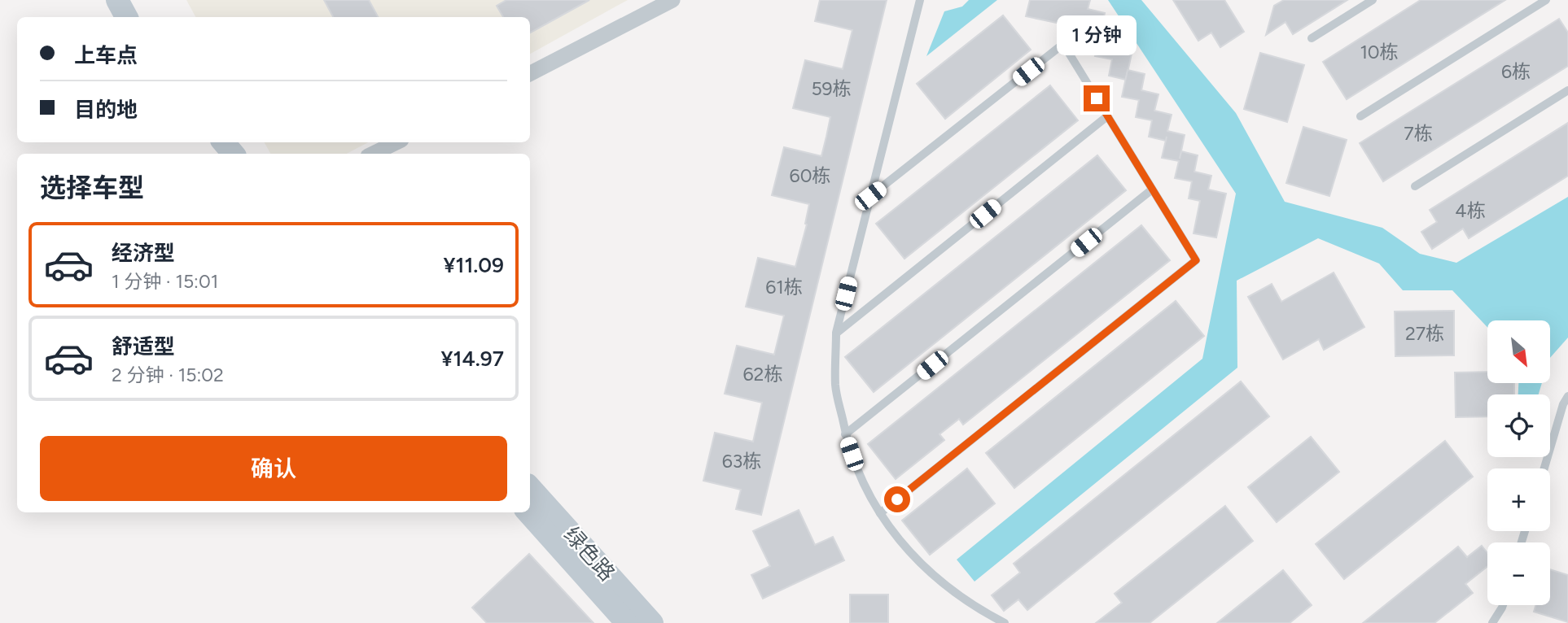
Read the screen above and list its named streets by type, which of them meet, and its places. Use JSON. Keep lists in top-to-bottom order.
{
  "streets": {
    "main road": ["绿色路"]
  },
  "house_numbers": [
    "10栋",
    "6栋",
    "59栋",
    "7栋",
    "60栋",
    "4栋",
    "61栋",
    "27栋",
    "62栋",
    "63栋"
  ],
  "north": "bottom right",
  "page": {
    "bubble": "1 分钟",
    "banner": ["上车点", "目的地"],
    "heading": "选择车型",
    "list": [
      {
        "name": "经济型",
        "note": "1 分钟 · 15:01",
        "value": "¥11.09"
      },
      {
        "name": "舒适型",
        "note": "2 分钟 · 15:02",
        "value": "¥14.97"
      }
    ],
    "map_buttons": ["+", "−"],
    "buttons": "确认"
  }
}
